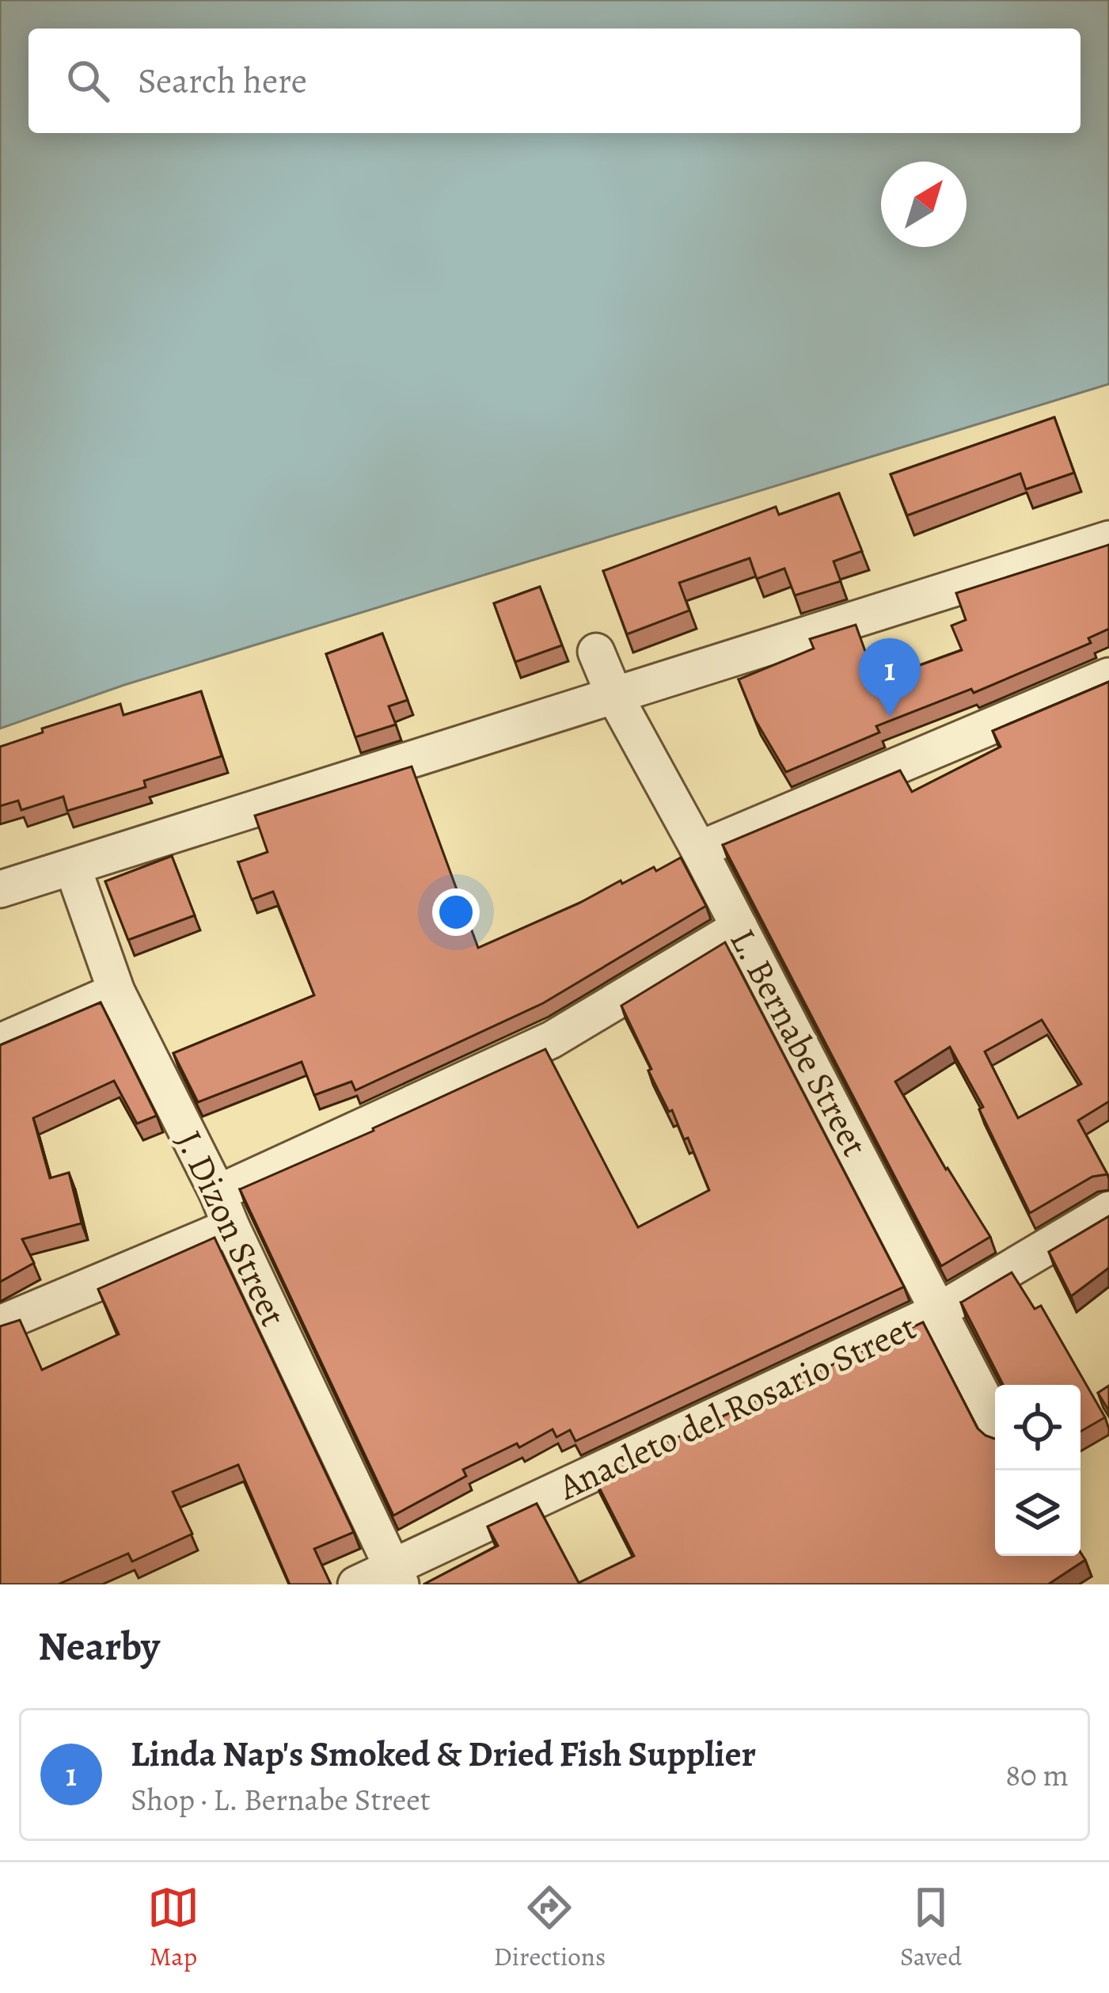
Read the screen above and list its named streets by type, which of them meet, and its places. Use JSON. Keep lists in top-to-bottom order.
{
  "streets": {
    "street": ["L. Bernabe Street", "J. Dizon Street", "Anacleto del Rosario Street"]
  },
  "crossings": [
    ["L. Bernabe Street", "Anacleto del Rosario Street"],
    ["J. Dizon Street", "Anacleto del Rosario Street"]
  ],
  "north": "top right",
  "page": {
    "search": "Search here",
    "pins": "1",
    "heading": "Nearby",
    "list": [
      {
        "mark": "1",
        "name": "Linda Nap's Smoked & Dried Fish Supplier",
        "note": "Shop · L. Bernabe Street",
        "value": "80 m"
      }
    ],
    "nav": ["Map", "Directions", "Saved"]
  }
}
